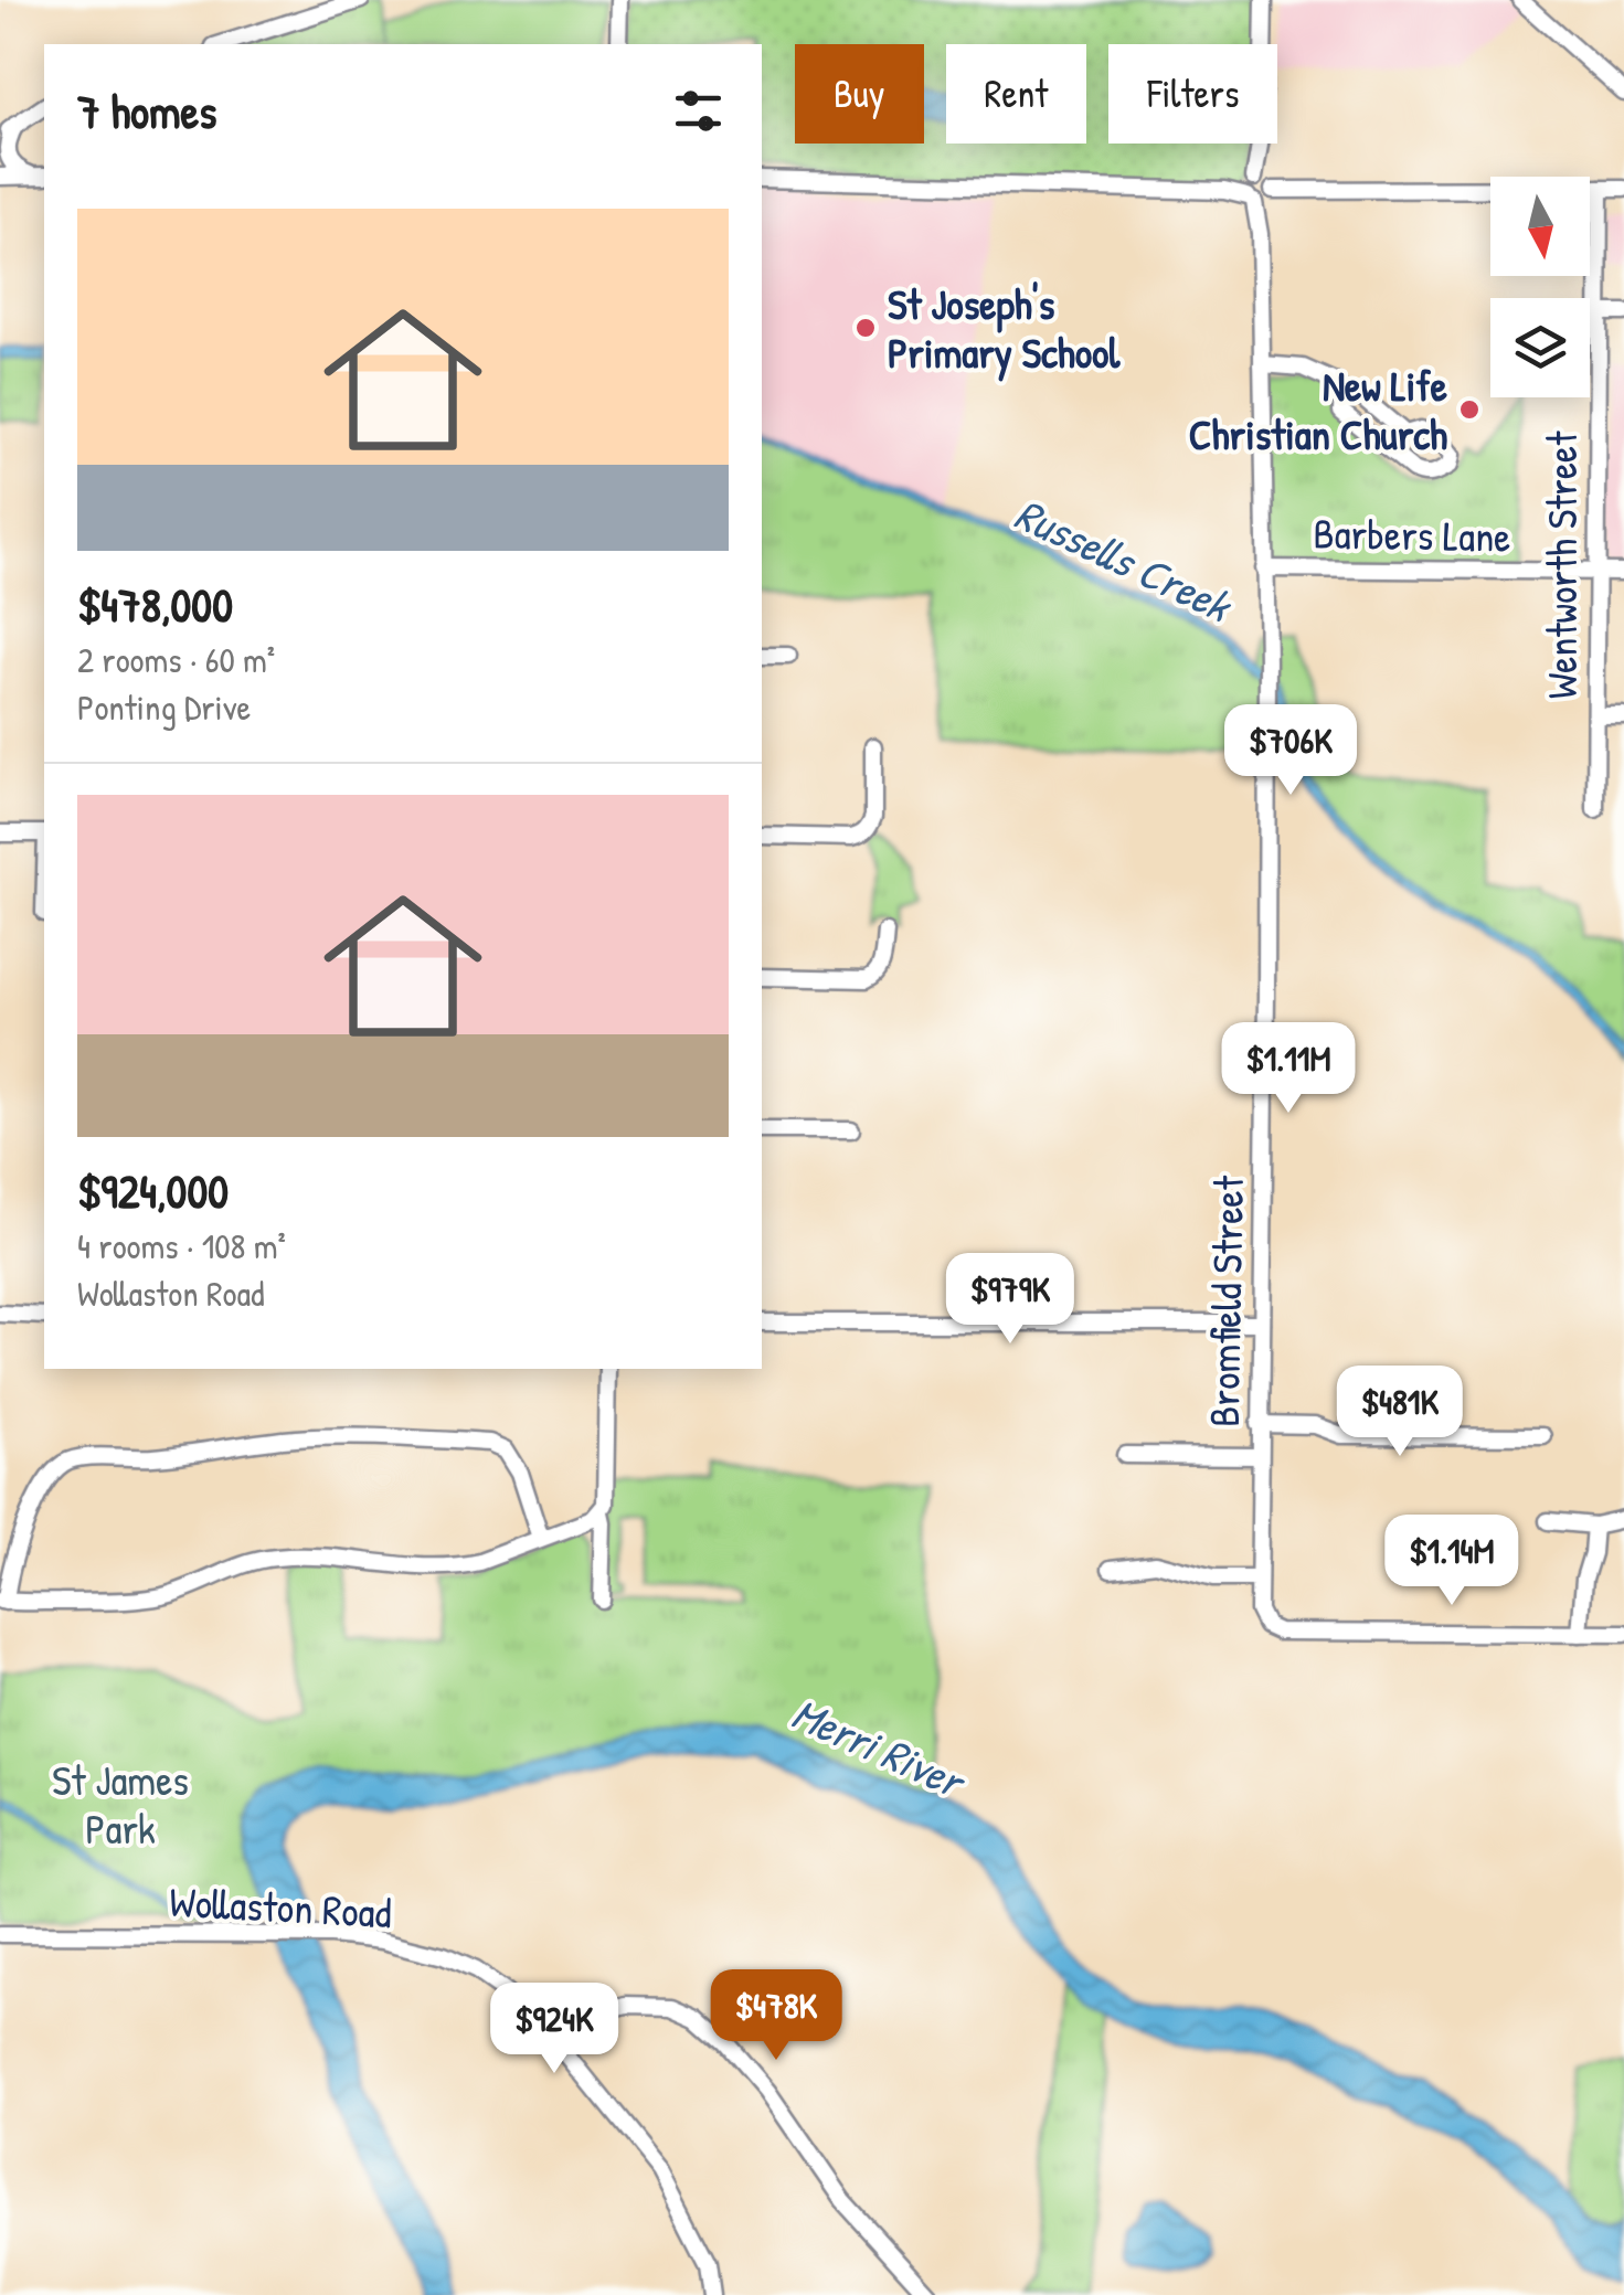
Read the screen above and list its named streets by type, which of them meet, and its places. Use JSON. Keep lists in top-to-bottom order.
{
  "streets": {
    "street": [
      "Barbers Lane",
      "Wentworth Street",
      "Bromfield Street",
      "Wollaston Road"
    ]
  },
  "crossings": [
    ["Barbers Lane", "Wentworth Street"],
    ["Barbers Lane", "Bromfield Street"]
  ],
  "water": ["Russells Creek", "Merri River"],
  "parks": ["St James Park"],
  "places": ["St Joseph's Primary School", "New Life Christian Church"],
  "north": "bottom",
  "page": {
    "chip": ["Buy", "Rent", "Filters"],
    "heading": "7 homes",
    "list": [
      {
        "name": "$478,000",
        "note": "2 rooms · 60 m² · Ponting Drive"
      },
      {
        "name": "$924,000",
        "note": "4 rooms · 108 m² · Wollaston Road"
      }
    ],
    "price": [
      "$706K",
      "$1.11M",
      "$979K",
      "$481K",
      "$1.14M",
      "$478K",
      "$924K"
    ]
  }
}
